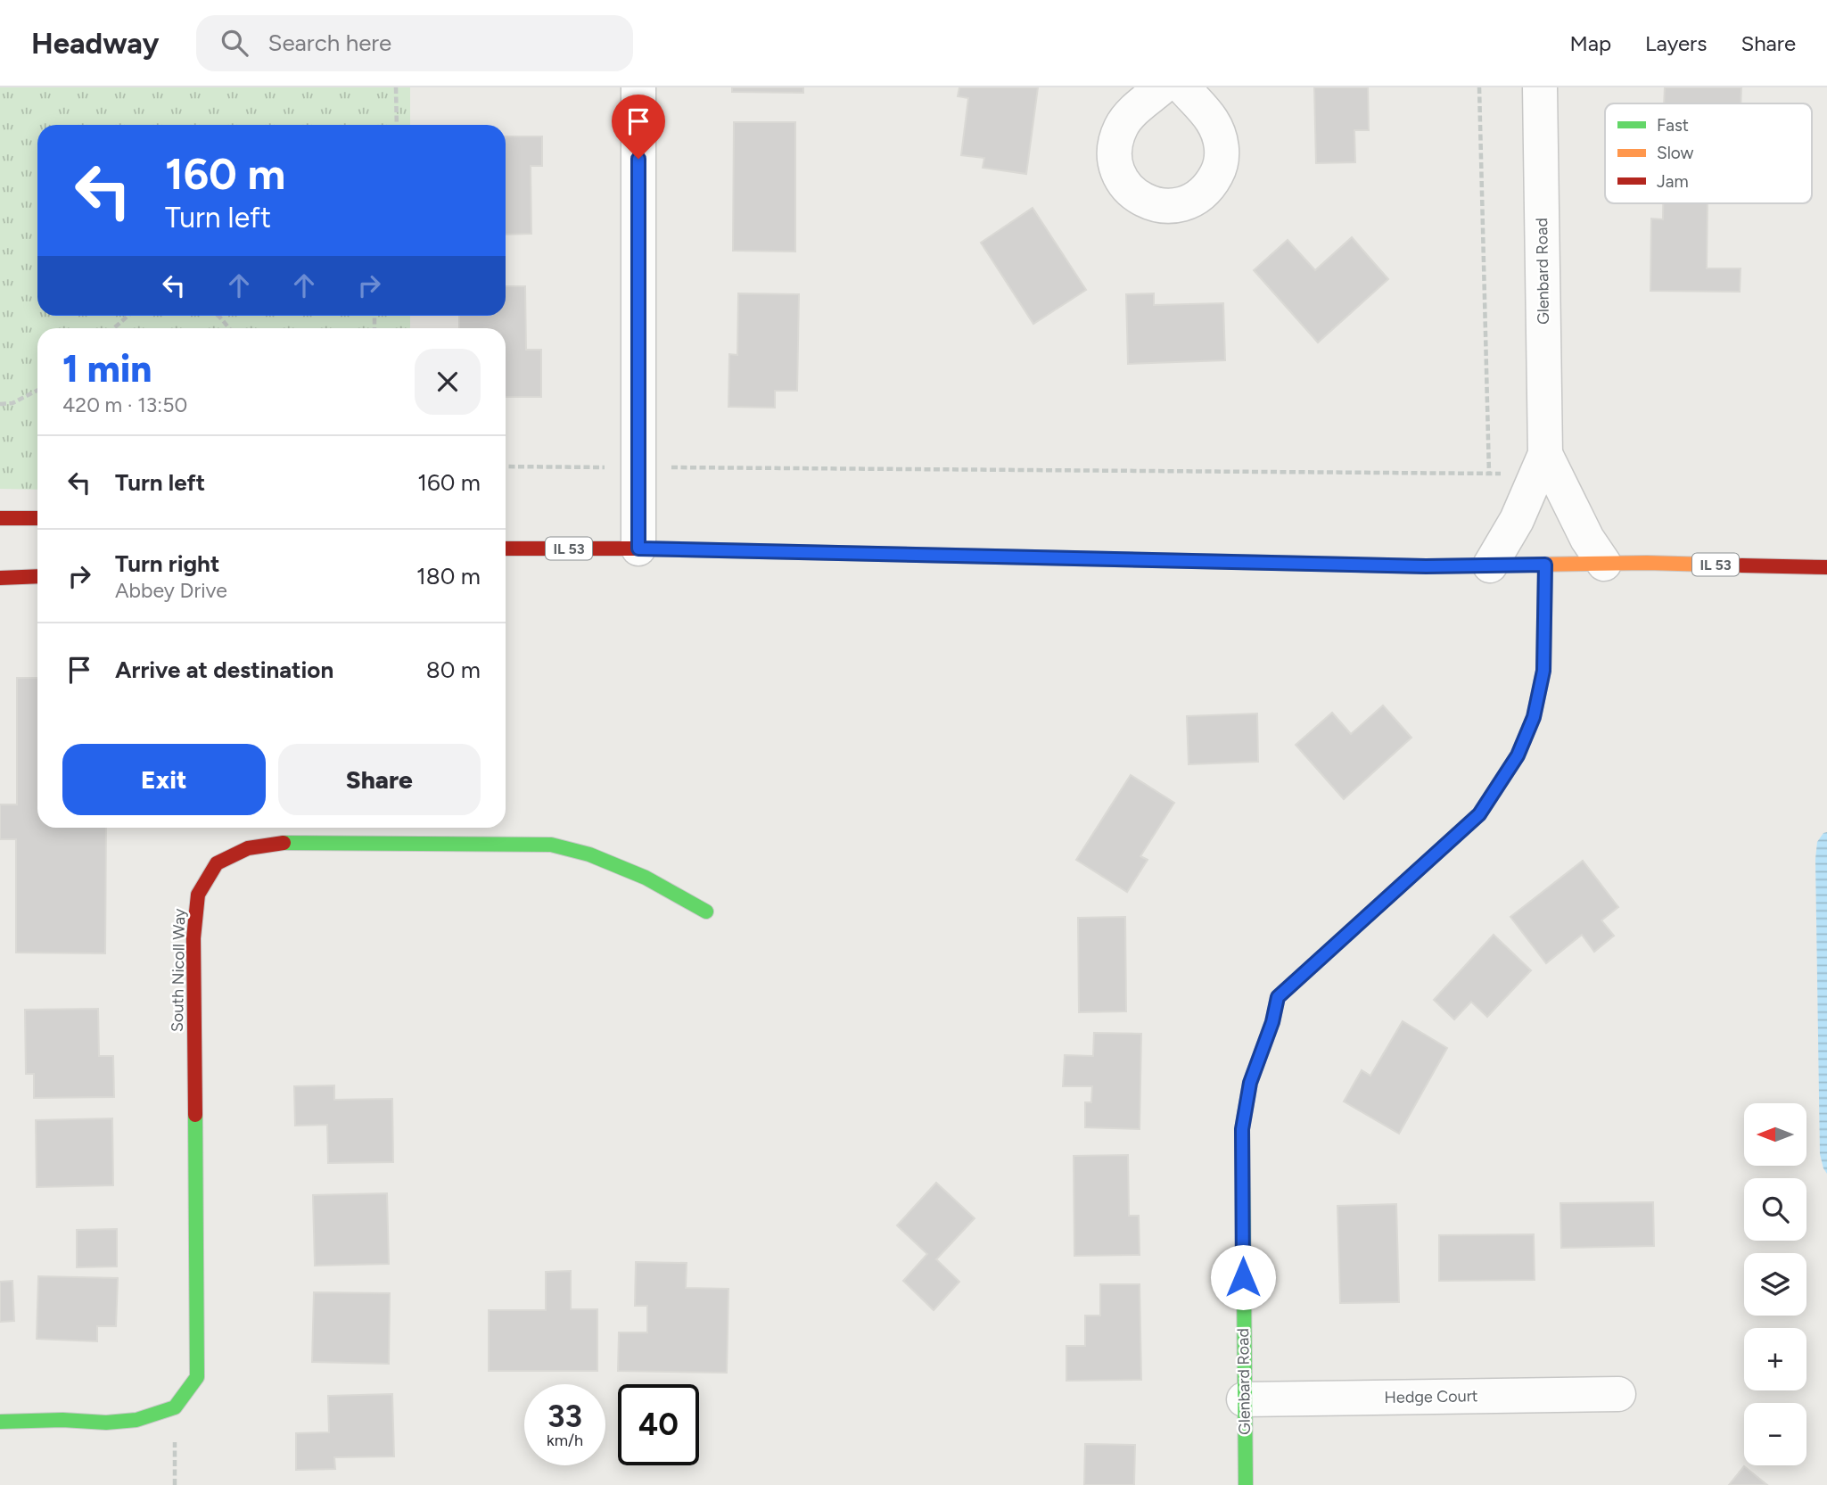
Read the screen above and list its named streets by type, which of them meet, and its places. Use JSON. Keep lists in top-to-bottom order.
{
  "streets": {
    "street": [
      "Glenbard Road",
      "IL 53",
      "South Nicoll Way",
      "Hedge Court"
    ]
  },
  "crossings": [
    ["Glenbard Road", "IL 53"],
    ["Glenbard Road", "Hedge Court"]
  ],
  "legend": ["Fast", "Slow", "Jam"],
  "north": "left",
  "page": {
    "header": "Headway",
    "search": "Search here",
    "nav": ["Map", "Layers", "Share"],
    "turn": ["160 m", "Turn left"],
    "heading": ["1 min", "420 m · 13:50"],
    "list": [
      {
        "name": "Turn left",
        "value": "160 m"
      },
      {
        "name": "Turn right",
        "note": "Abbey Drive",
        "value": "180 m"
      },
      {
        "name": "Arrive at destination",
        "value": "80 m"
      }
    ],
    "buttons": ["Exit", "Share"],
    "map_buttons": ["+", "−"],
    "speed": "33 km/h",
    "limit": "40"
  }
}
